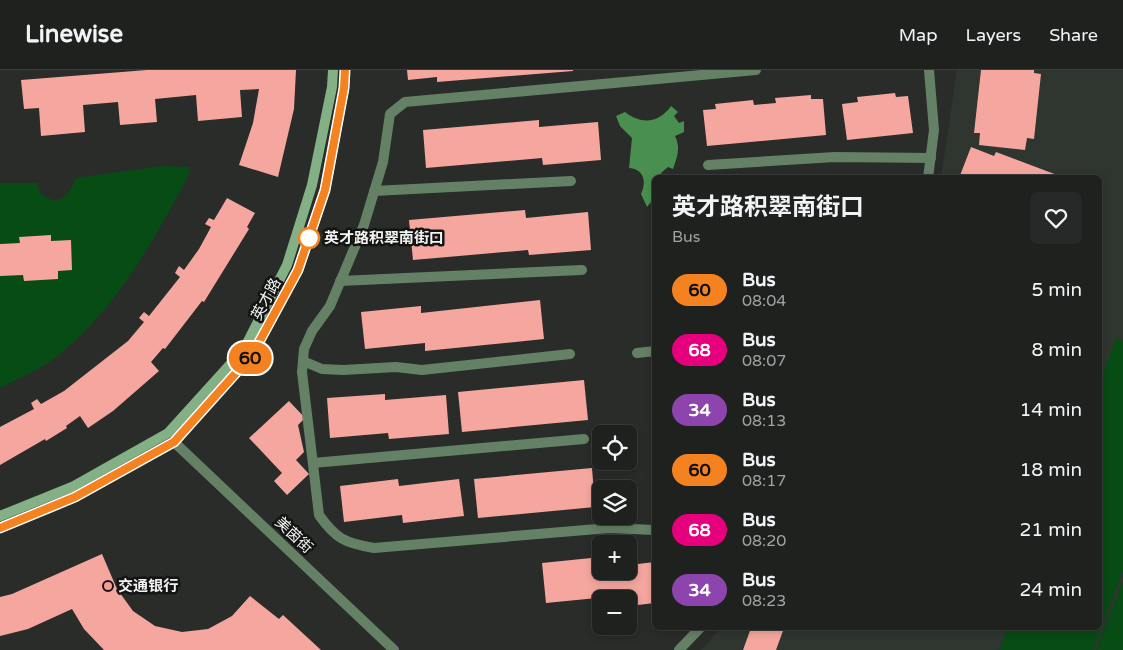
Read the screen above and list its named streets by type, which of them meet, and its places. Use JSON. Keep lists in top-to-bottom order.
{
  "streets": {
    "main road": ["英才路"],
    "street": ["美茵街"]
  },
  "crossings": [
    ["英才路", "美茵街"]
  ],
  "places": ["英才路积翠南街口", "交通银行"],
  "lines": ["bus line 60"],
  "page": {
    "header": "Linewise",
    "nav": ["Map", "Layers", "Share"],
    "on_map": "60",
    "heading": ["英才路积翠南街口", "Bus"],
    "list": [
      {
        "mark": "60",
        "name": "Bus",
        "note": "08:04",
        "value": "5 min"
      },
      {
        "mark": "68",
        "name": "Bus",
        "note": "08:07",
        "value": "8 min"
      },
      {
        "mark": "34",
        "name": "Bus",
        "note": "08:13",
        "value": "14 min"
      },
      {
        "mark": "60",
        "name": "Bus",
        "note": "08:17",
        "value": "18 min"
      },
      {
        "mark": "68",
        "name": "Bus",
        "note": "08:20",
        "value": "21 min"
      },
      {
        "mark": "34",
        "name": "Bus",
        "note": "08:23",
        "value": "24 min"
      }
    ],
    "map_buttons": ["+", "−"]
  }
}
